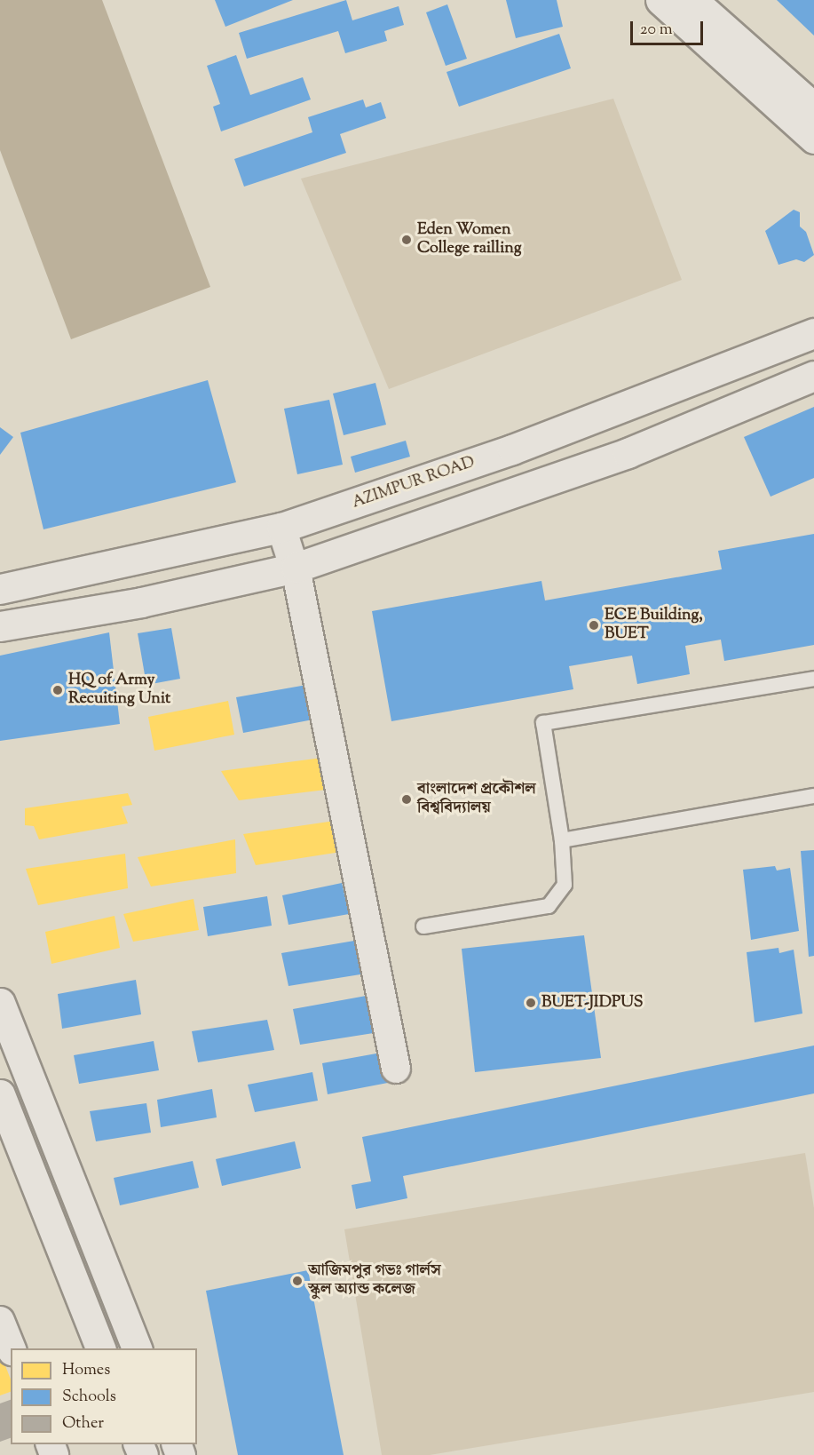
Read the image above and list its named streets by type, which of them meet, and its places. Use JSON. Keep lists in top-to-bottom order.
{
  "streets": {
    "main road": ["AZIMPUR ROAD"]
  },
  "places": [
    "Eden Women College railling",
    "ECE Building, BUET",
    "HQ of Army Recuiting Unit",
    "বাংলাদেশ প্রকৌশল বিশ্ববিদ্যালয়",
    "BUET-JIDPUS",
    "আজিমপুর গভঃ গার্লস স্কুল অ্যান্ড কলেজ"
  ],
  "legend": ["Homes", "Schools", "Other"],
  "scale_bar": "20 m"
}
